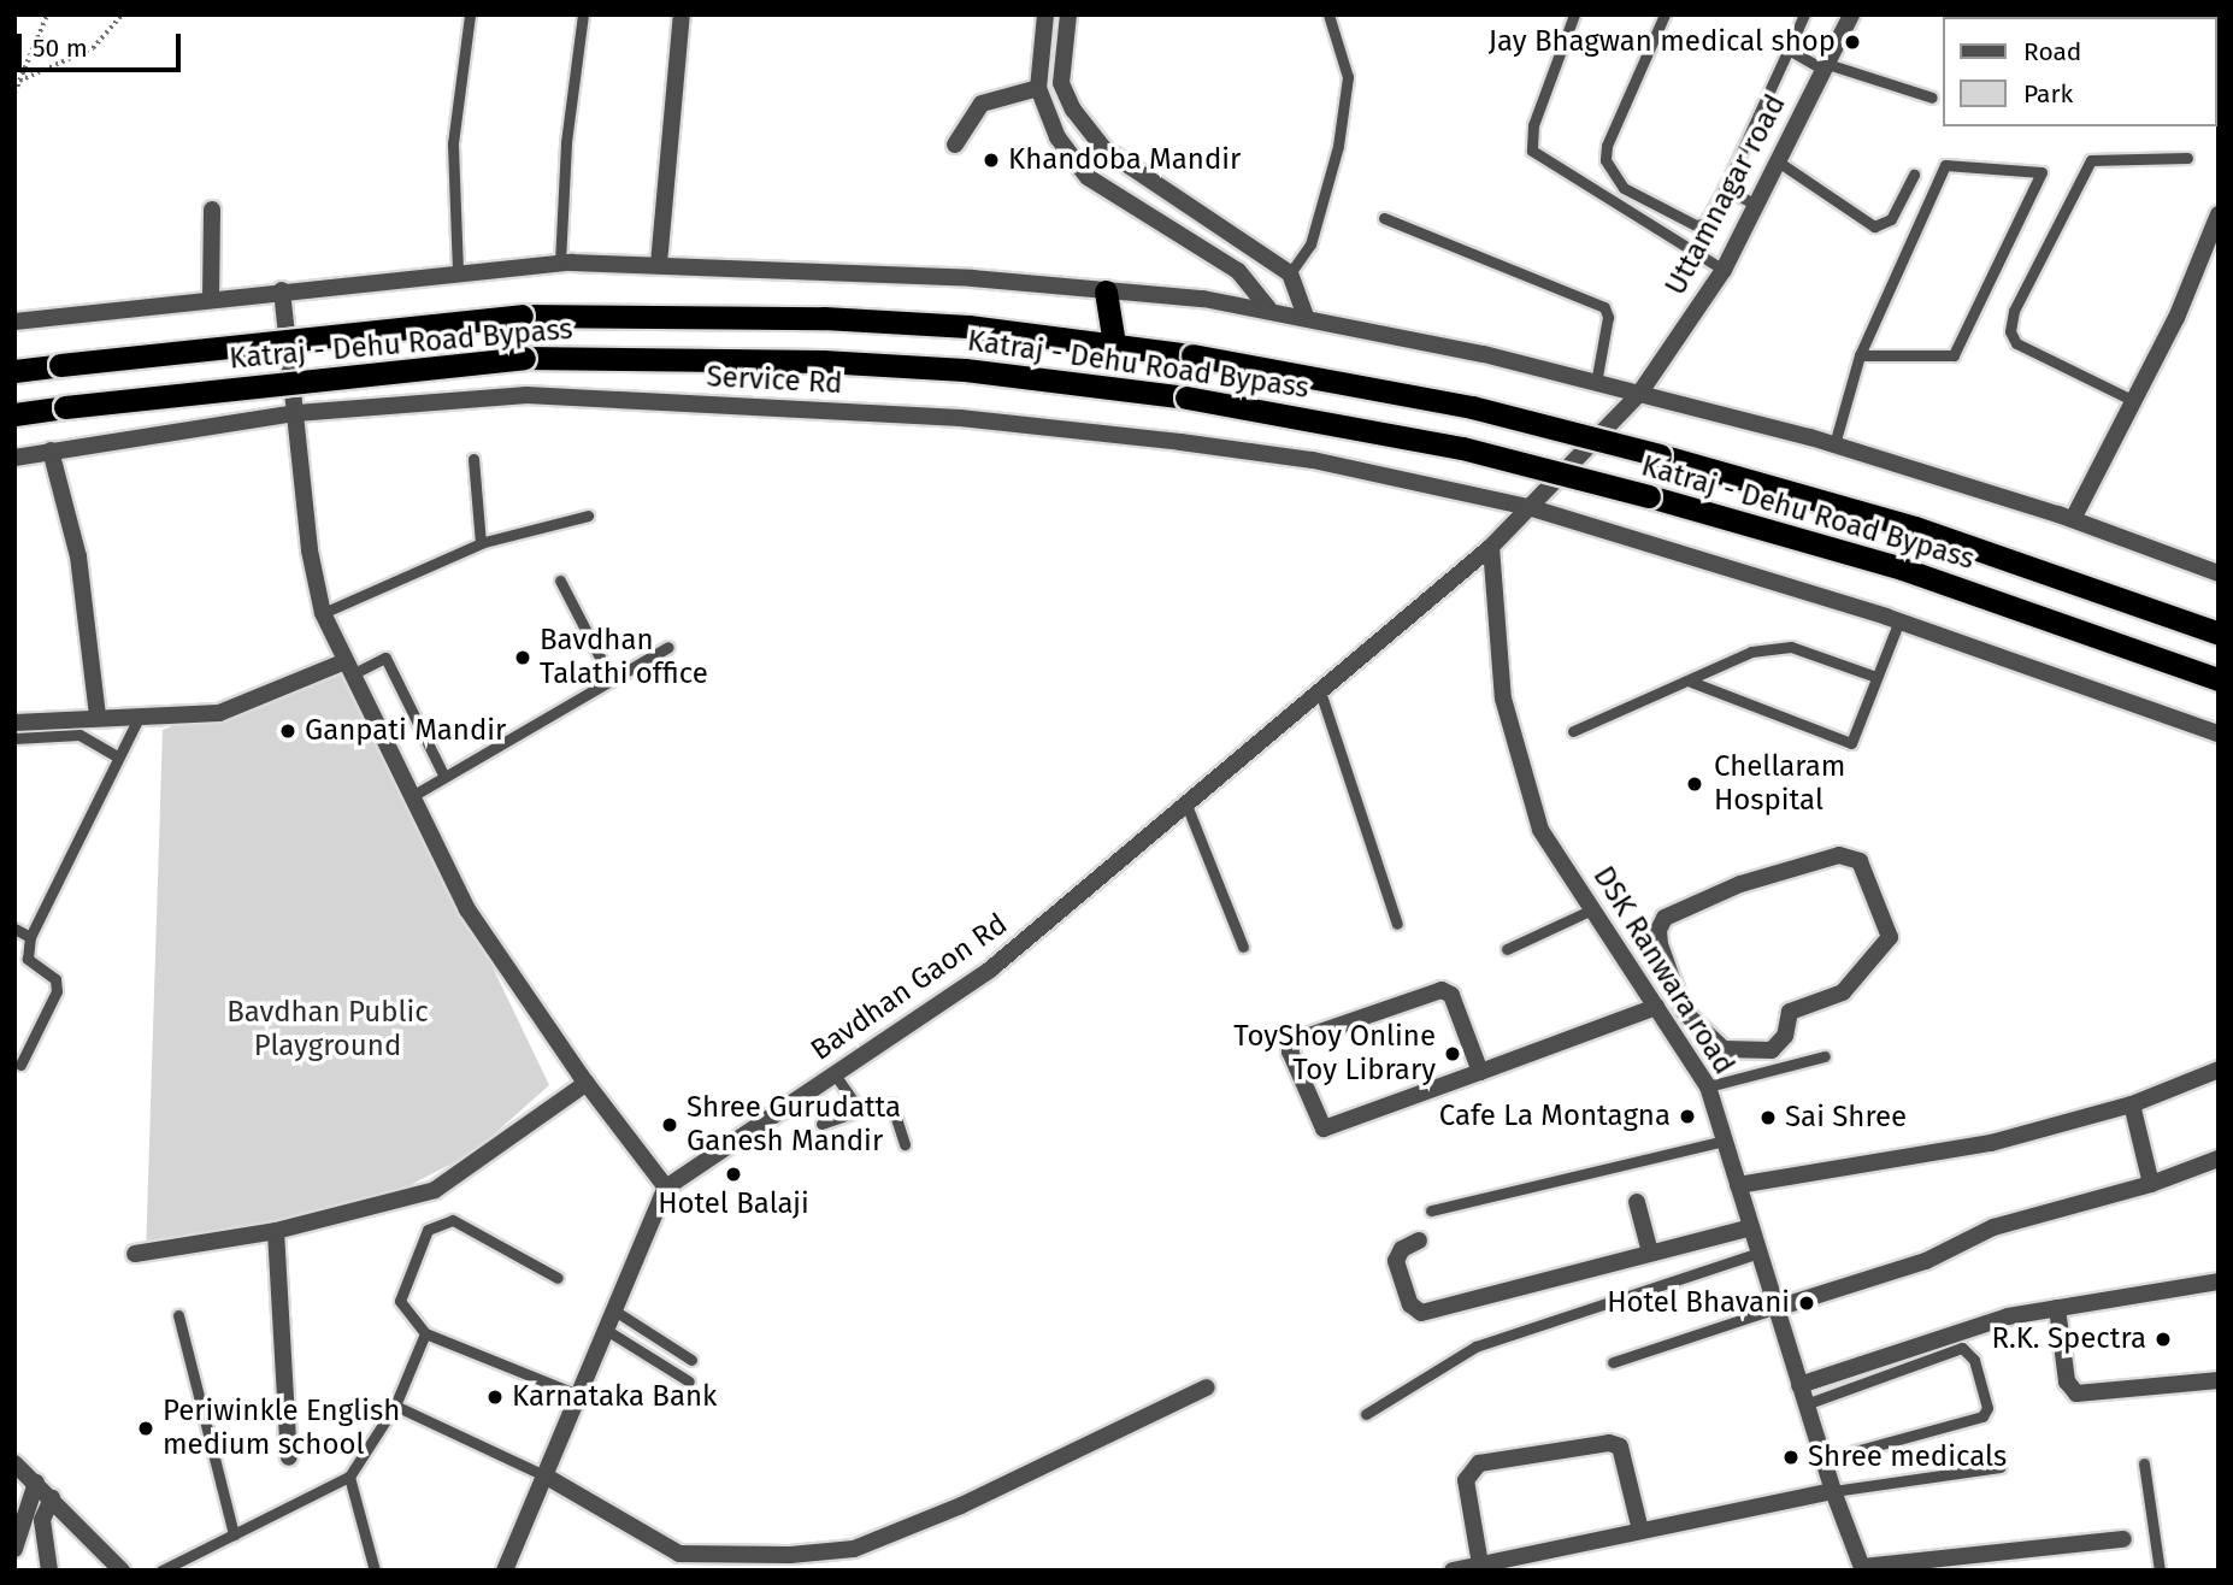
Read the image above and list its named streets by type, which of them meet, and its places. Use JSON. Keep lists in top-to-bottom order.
{
  "streets": {
    "highway": ["Katraj - Dehu Road Bypass"],
    "street": [
      "Uttamnagar road",
      "Service Rd",
      "DSK Ranwara road",
      "Bavdhan Gaon Rd"
    ]
  },
  "crossings": [
    ["Uttamnagar road", "Service Rd"],
    ["DSK Ranwara road", "Bavdhan Gaon Rd"]
  ],
  "parks": ["Bavdhan Public Playground"],
  "places": [
    "Jay Bhagwan medical shop",
    "Khandoba Mandir",
    "Bavdhan Talathi office",
    "Ganpati Mandir",
    "Chellaram Hospital",
    "ToyShoy Online Toy Library",
    "Cafe La Montagna",
    "Sai Shree",
    "Shree Gurudatta Ganesh Mandir",
    "Hotel Balaji",
    "Hotel Bhavani",
    "R.K. Spectra",
    "Karnataka Bank",
    "Periwinkle English medium school",
    "Shree medicals"
  ],
  "legend": ["Road", "Park"],
  "scale_bar": "50 m"
}
